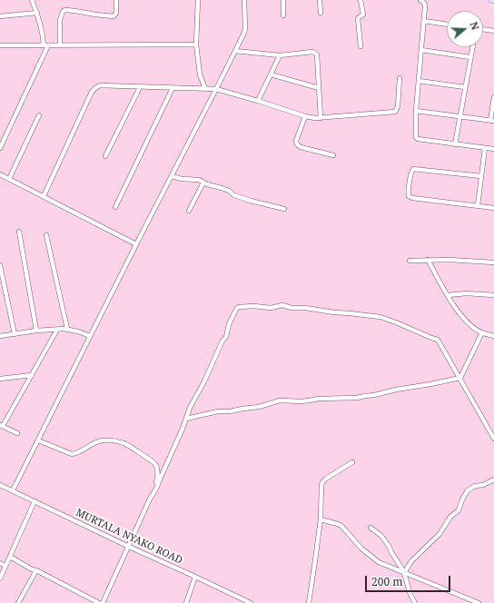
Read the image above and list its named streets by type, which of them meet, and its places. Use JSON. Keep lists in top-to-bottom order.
{
  "streets": {
    "street": ["MURTALA NYAKO ROAD"]
  },
  "scale_bar": "200 m",
  "north": "right"
}
